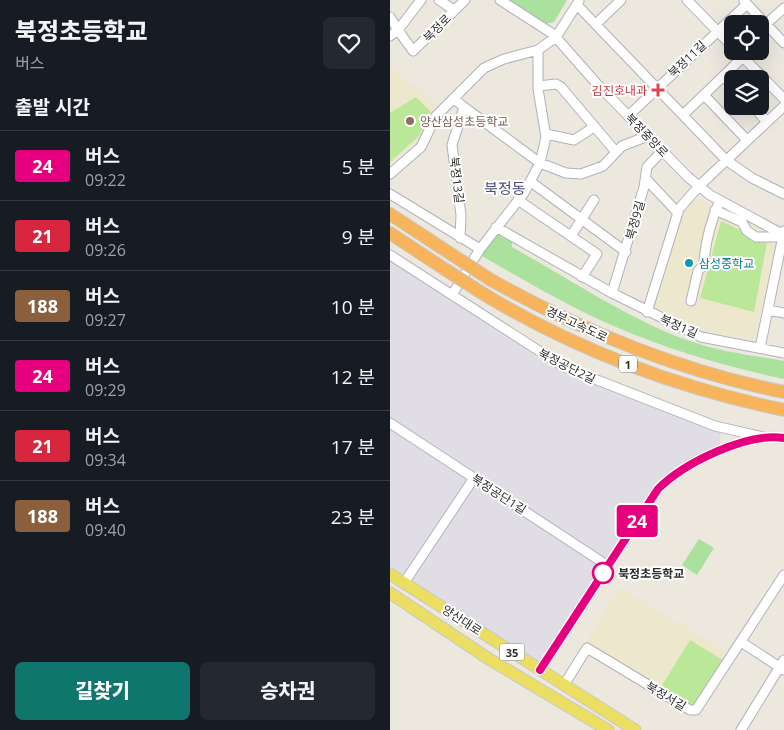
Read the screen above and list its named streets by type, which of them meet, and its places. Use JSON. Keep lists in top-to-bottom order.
{
  "streets": {
    "highway": ["경부고속도로", "1"],
    "main road": ["양산대로", "35"],
    "street": [
      "북정로",
      "북정11길",
      "북정중앙로",
      "북정13길",
      "북정9길",
      "북정1길",
      "북정공단2길",
      "북정공단1길",
      "북정서길"
    ]
  },
  "crossings": [
    ["북정11길", "북정중앙로"],
    ["북정중앙로", "북정9길"],
    ["북정9길", "북정1길"],
    ["양산대로", "북정서길"]
  ],
  "districts": ["북정동"],
  "places": {
    "health": ["김진호내과"],
    "other": ["양산삼성초등학교", "삼성중학교", "북정초등학교"]
  },
  "lines": ["bus line 24"],
  "page": {
    "heading": [
      ["북정초등학교", "버스"],
      "출발 시간"
    ],
    "on_map": "24",
    "list": [
      {
        "mark": "24",
        "name": "버스",
        "note": "09:22",
        "value": "5 분"
      },
      {
        "mark": "21",
        "name": "버스",
        "note": "09:26",
        "value": "9 분"
      },
      {
        "mark": "188",
        "name": "버스",
        "note": "09:27",
        "value": "10 분"
      },
      {
        "mark": "24",
        "name": "버스",
        "note": "09:29",
        "value": "12 분"
      },
      {
        "mark": "21",
        "name": "버스",
        "note": "09:34",
        "value": "17 분"
      },
      {
        "mark": "188",
        "name": "버스",
        "note": "09:40",
        "value": "23 분"
      }
    ],
    "buttons": ["길찾기", "승차권"]
  }
}
